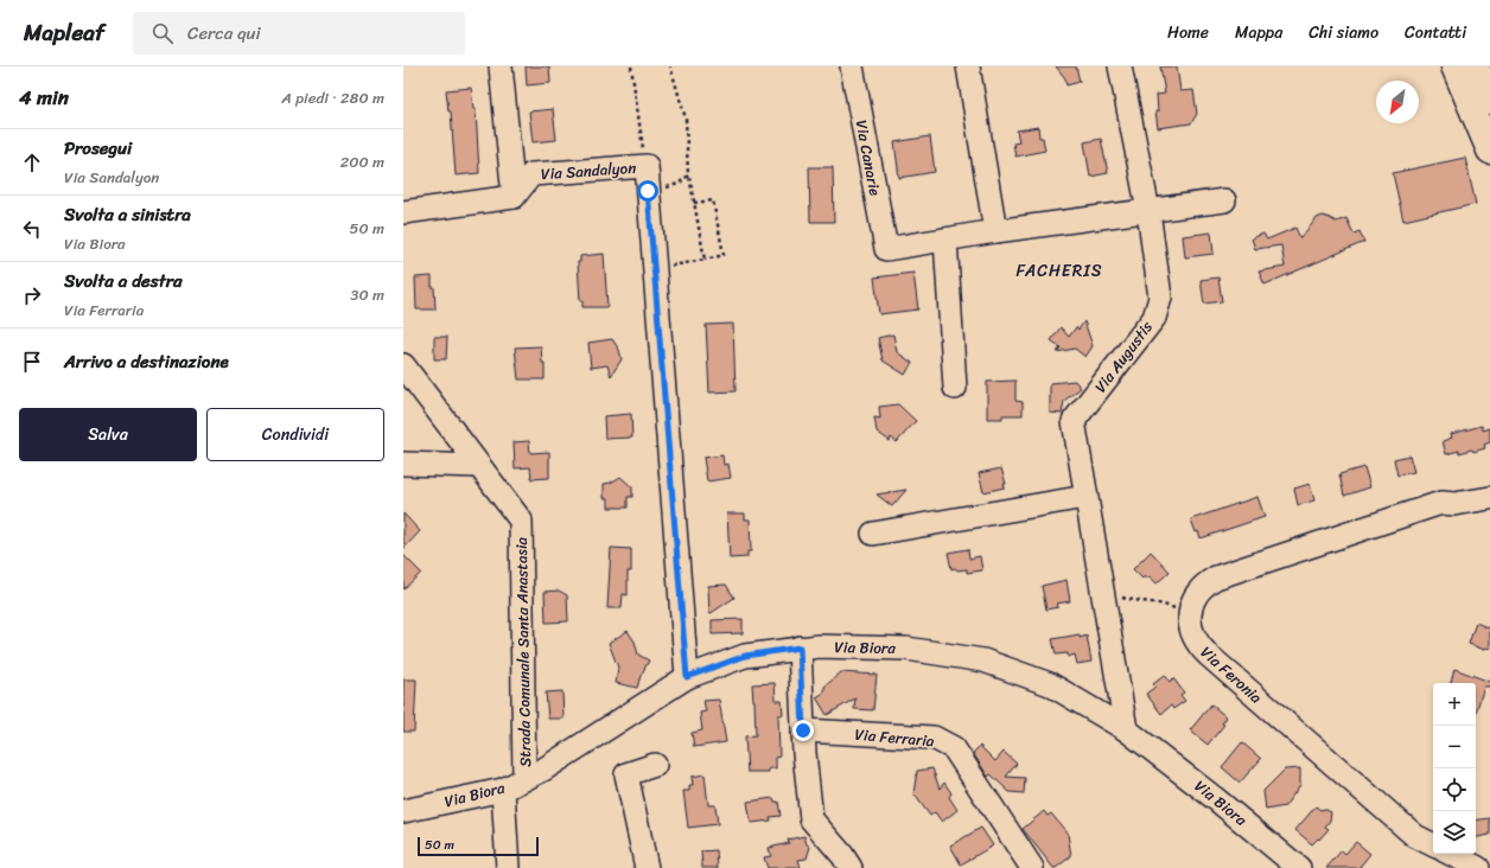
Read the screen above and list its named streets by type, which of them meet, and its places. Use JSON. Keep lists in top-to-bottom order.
{
  "streets": {
    "street": [
      "Via Canarie",
      "Via Sandalyon",
      "Via Augustis",
      "Via Biora",
      "Strada Comunale Santa Anastasia",
      "Via Feronia",
      "Via Ferraria"
    ]
  },
  "crossings": [
    ["Via Sandalyon", "Via Biora"],
    ["Via Augustis", "Via Biora"],
    ["Via Biora", "Strada Comunale Santa Anastasia"]
  ],
  "districts": ["FACHERIS"],
  "scale_bar": "50 m",
  "north": "bottom left",
  "page": {
    "header": "Mapleaf",
    "search": "Cerca qui",
    "nav": [
      "Home",
      "Mappa",
      "Chi siamo",
      "Contatti"
    ],
    "heading": ["4 min", "A piedi · 280 m"],
    "list": [
      ["Prosegui", "Via Sandalyon", "200 m"],
      ["Svolta a sinistra", "Via Biora", "50 m"],
      ["Svolta a destra", "Via Ferraria", "30 m"],
      "Arrivo a destinazione"
    ],
    "buttons": ["Salva", "Condividi"],
    "map_buttons": ["+", "−"],
    "scale": "50 m"
  }
}
